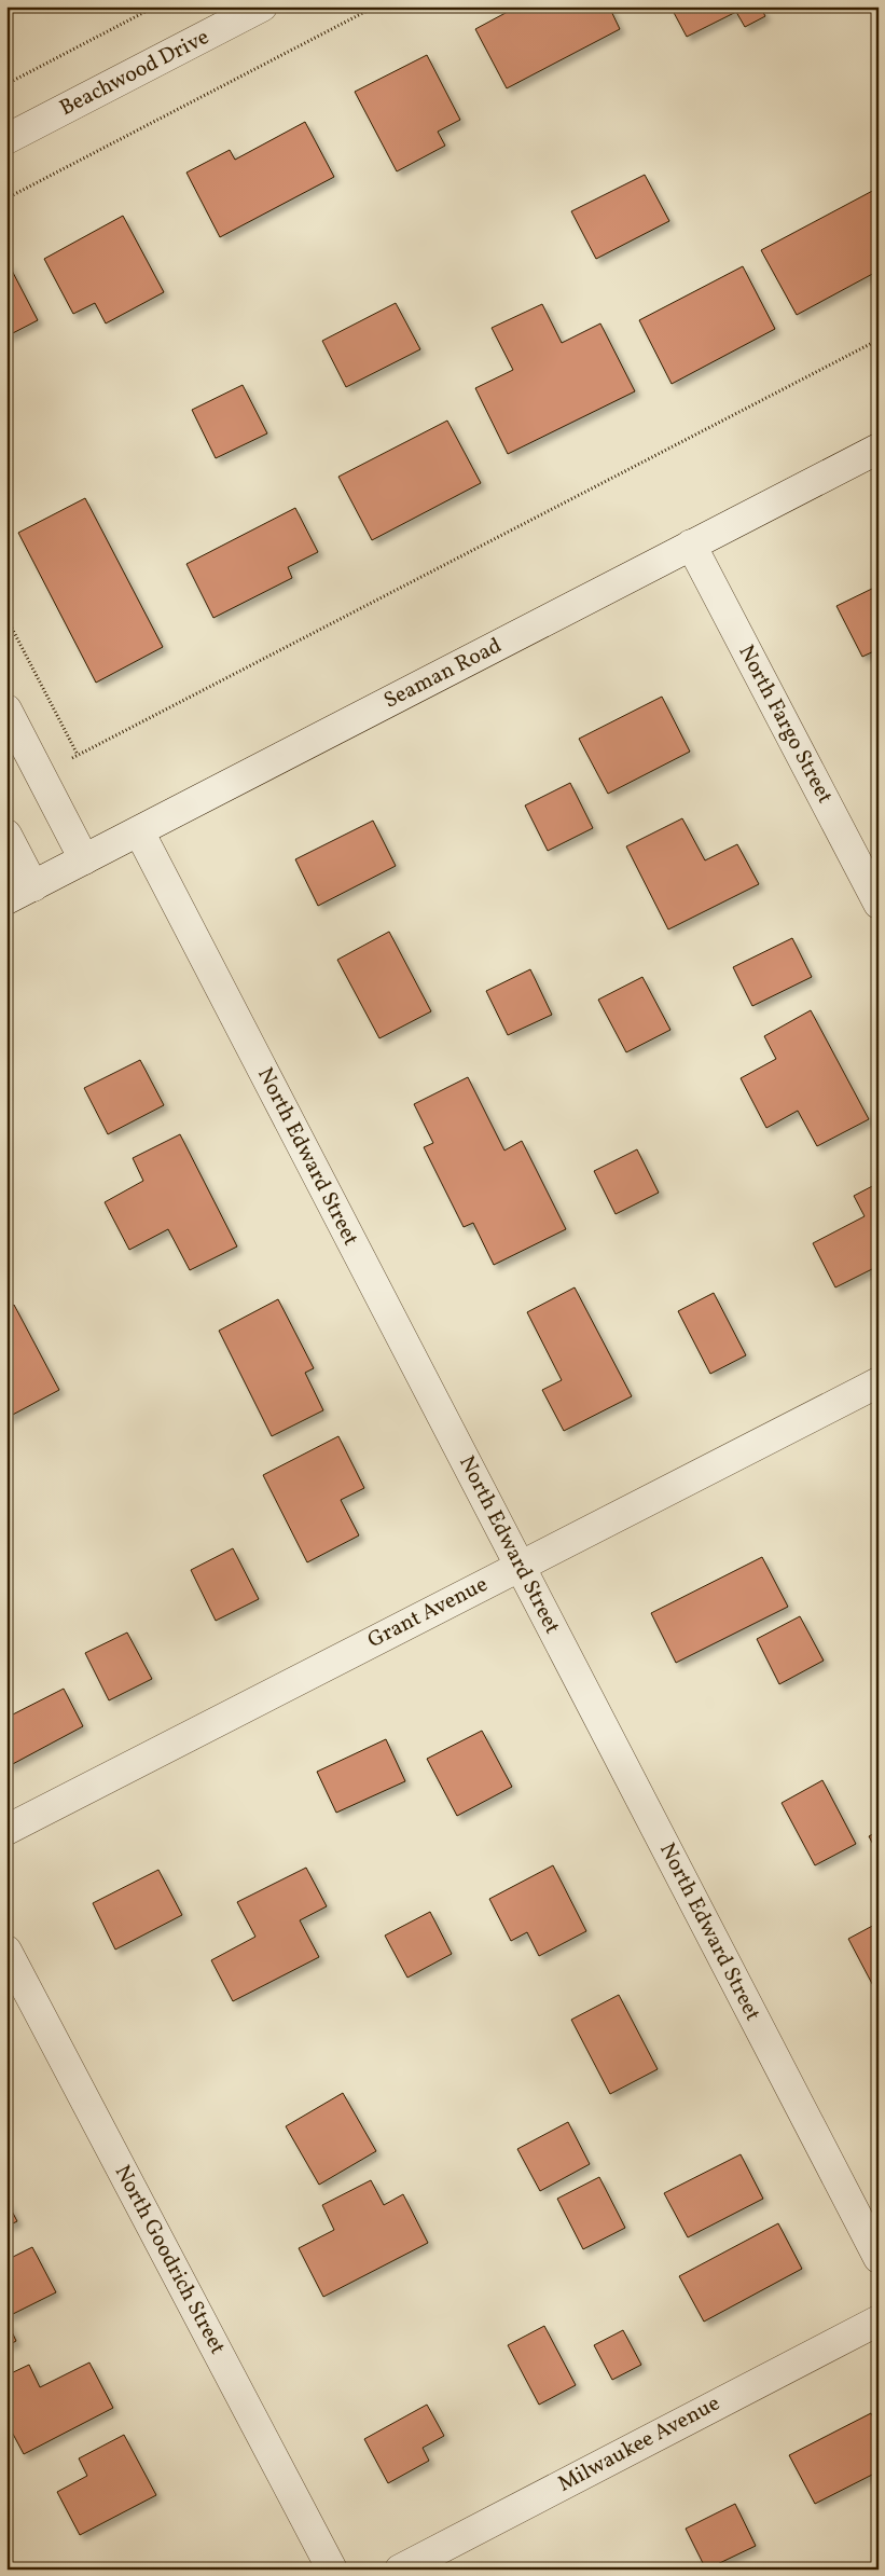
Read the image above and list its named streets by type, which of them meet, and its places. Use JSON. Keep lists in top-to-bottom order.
{
  "streets": {
    "street": [
      "Beachwood Drive",
      "Seaman Road",
      "North Fargo Street",
      "North Edward Street",
      "Grant Avenue",
      "North Goodrich Street",
      "Milwaukee Avenue"
    ]
  },
  "crossings": [
    ["Seaman Road", "North Fargo Street"],
    ["Seaman Road", "North Edward Street"],
    ["North Edward Street", "Grant Avenue"]
  ]
}
